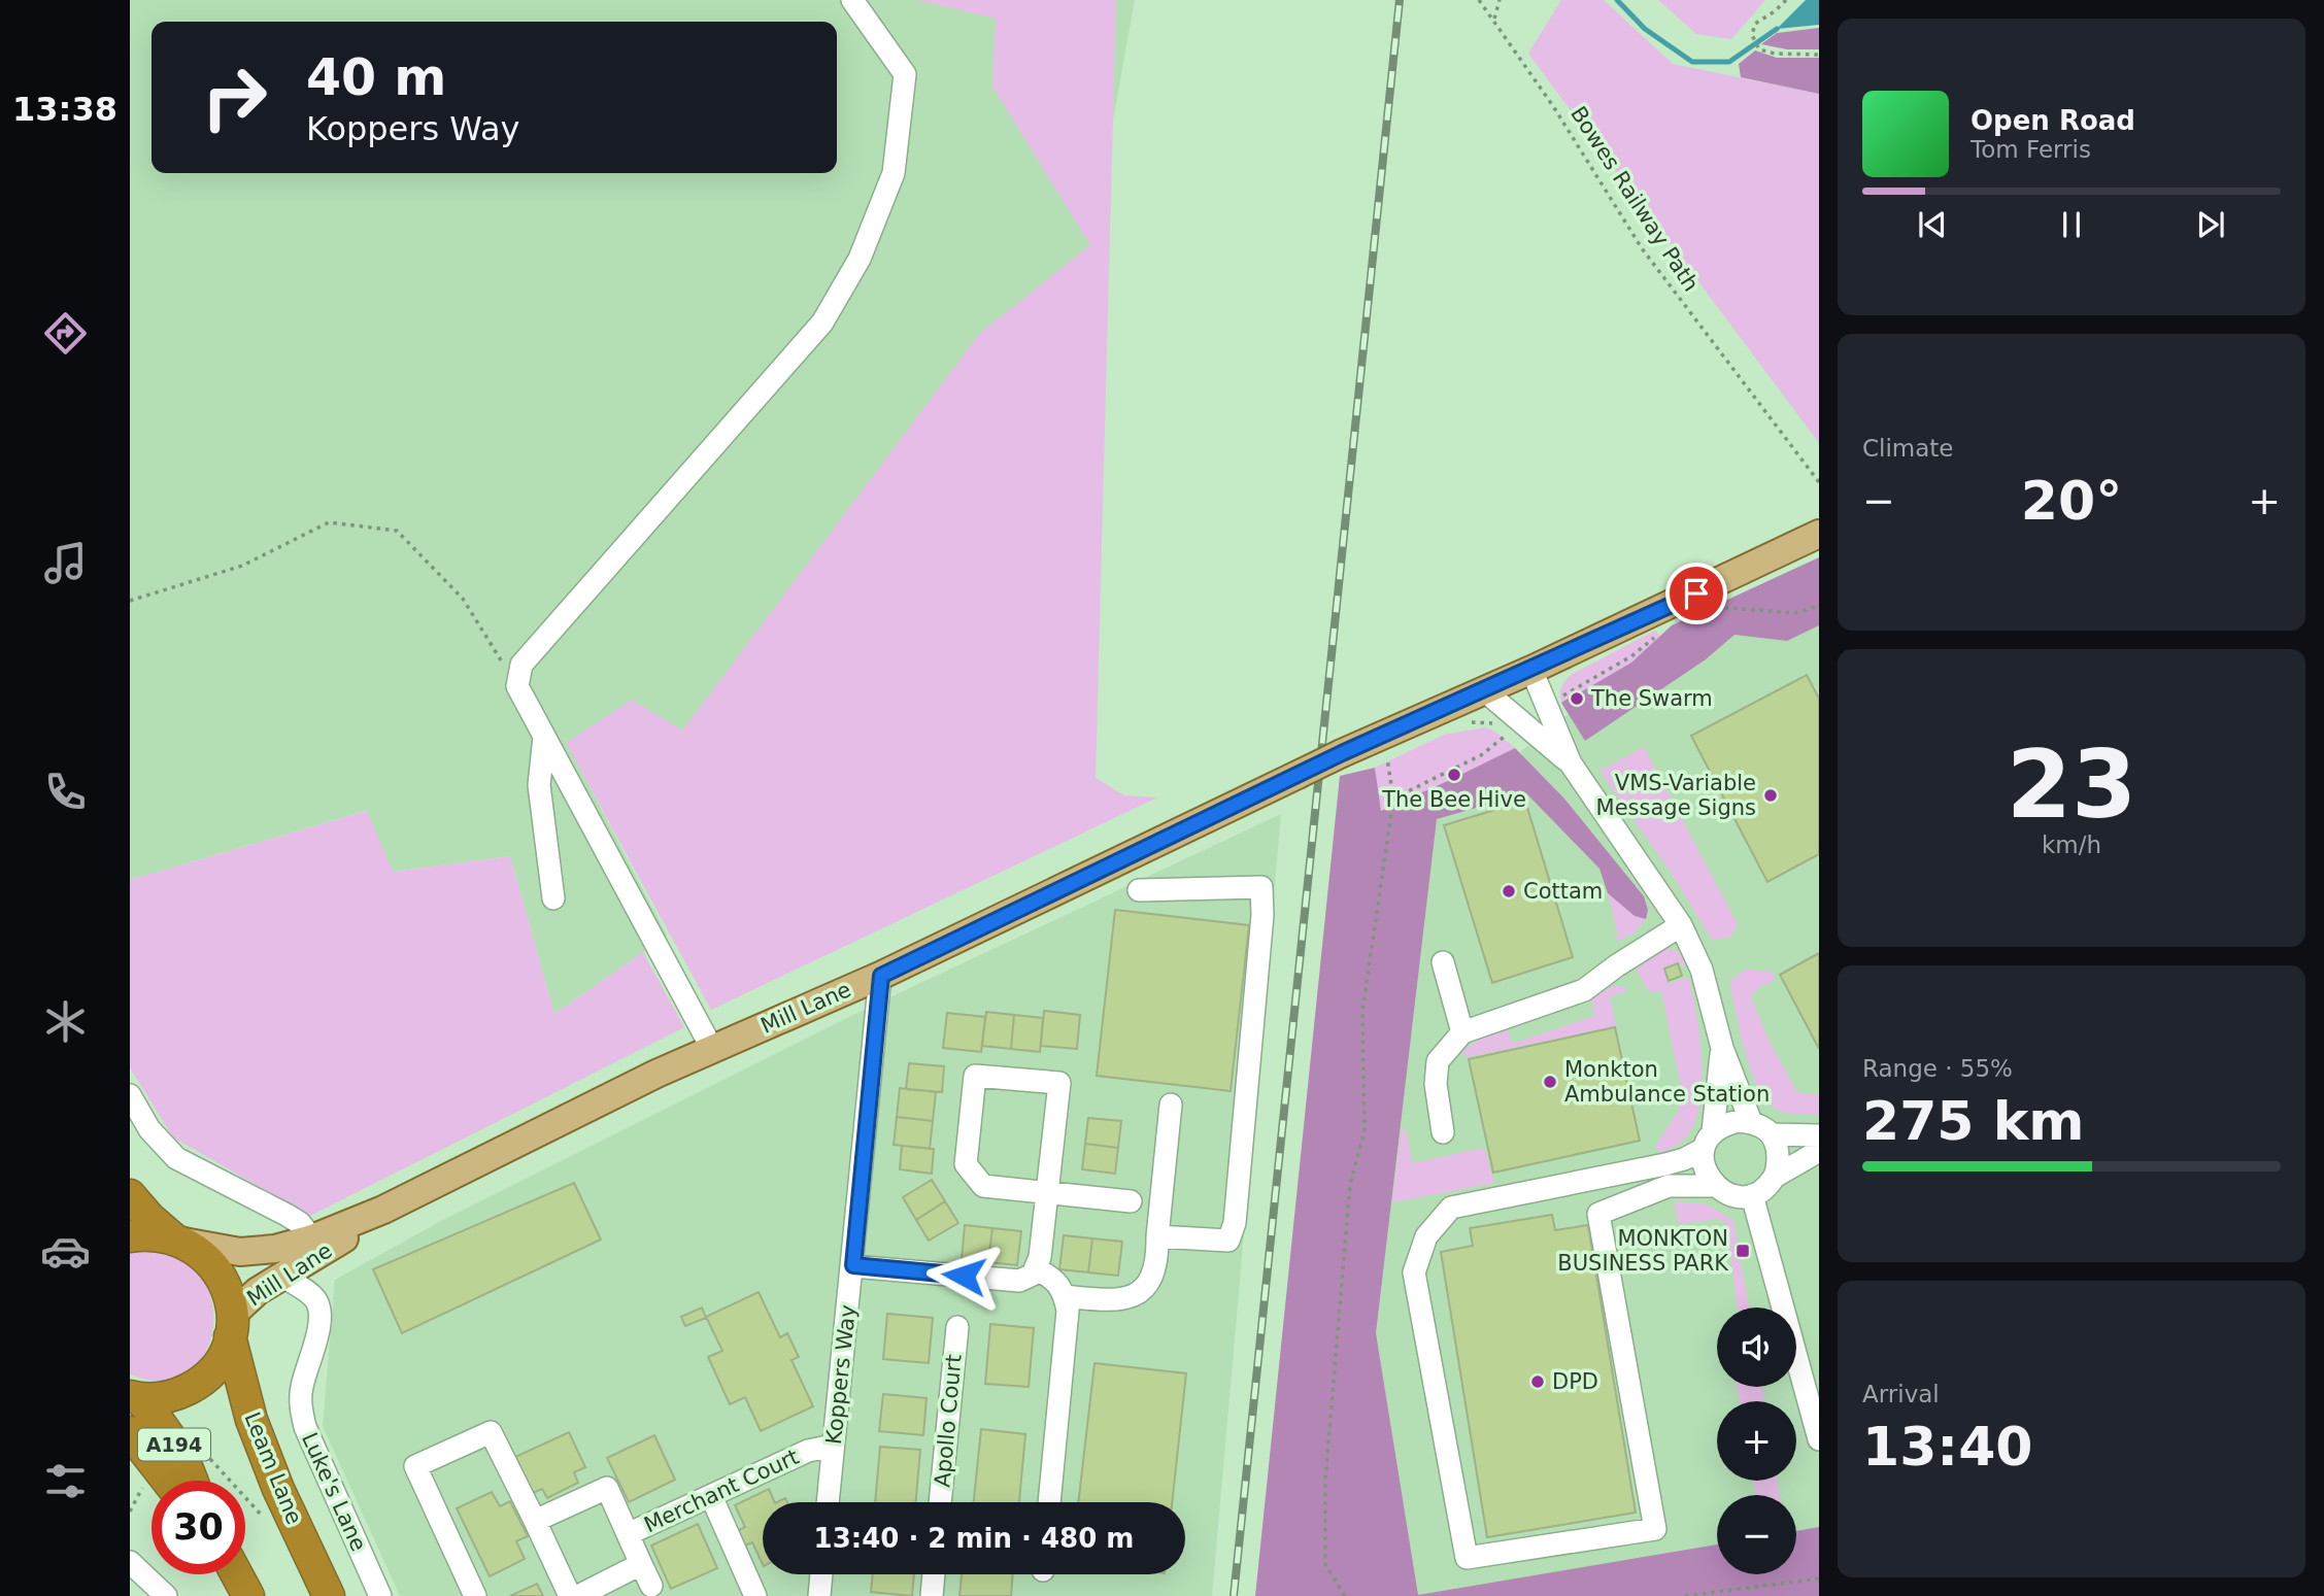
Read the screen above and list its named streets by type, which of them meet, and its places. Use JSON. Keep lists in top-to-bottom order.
{
  "streets": {
    "highway": ["A194", "Leam Lane"],
    "main road": ["Mill Lane"],
    "street": [
      "Koppers Way",
      "Apollo Court",
      "Merchant Court",
      "Luke's Lane"
    ],
    "path": ["Bowes Railway Path"]
  },
  "crossings": [
    ["Mill Lane", "Koppers Way"],
    ["Mill Lane", "Leam Lane"],
    ["Mill Lane", "Luke's Lane"],
    ["Koppers Way", "Merchant Court"]
  ],
  "places": {
    "other": [
      "The Swarm",
      "The Bee Hive",
      "VMS-Variable Message Signs",
      "Cottam",
      "Monkton Ambulance Station",
      "DPD"
    ],
    "transit": ["MONKTON BUSINESS PARK"]
  },
  "page": {
    "tabs": "13:38",
    "turn": ["40 m", "Koppers Way"],
    "song": ["Open Road", "Tom Ferris"],
    "tile": [
      "Climate",
      ["23", "km/h"],
      ["Range · 55%", "275 km"],
      ["Arrival", "13:40"]
    ],
    "heat": ["−", "20°", "+"],
    "map_buttons": ["+", "−"],
    "limit": "30",
    "trip": "13:40 · 2 min · 480 m"
  }
}
